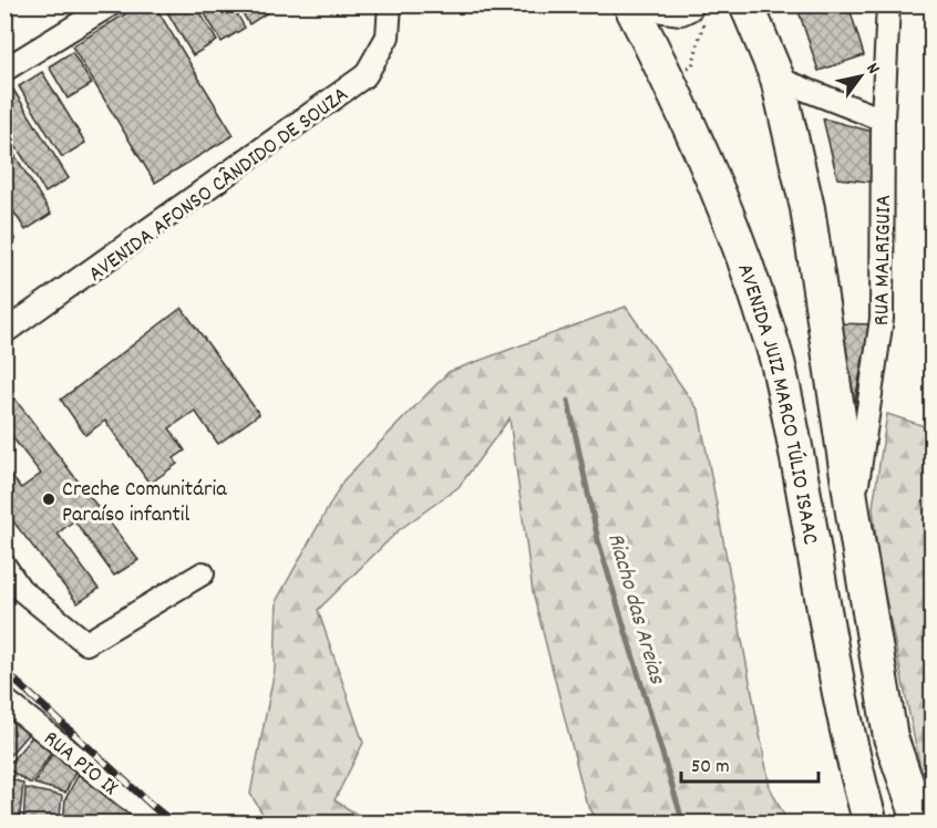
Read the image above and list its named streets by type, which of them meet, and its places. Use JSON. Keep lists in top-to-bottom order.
{
  "streets": {
    "main road": ["AVENIDA JUIZ MARCO TÚLIO ISAAC"],
    "street": ["AVENIDA AFONSO CÂNDIDO DE SOUZA", "RUA MALRIGUIA", "RUA PIO IX"]
  },
  "crossings": [
    ["RUA MALRIGUIA", "AVENIDA JUIZ MARCO TÚLIO ISAAC"]
  ],
  "water": ["Riacho das Areias"],
  "places": ["Creche Comunitária Paraíso infantil"],
  "scale_bar": "50 m",
  "north": "top right"
}
